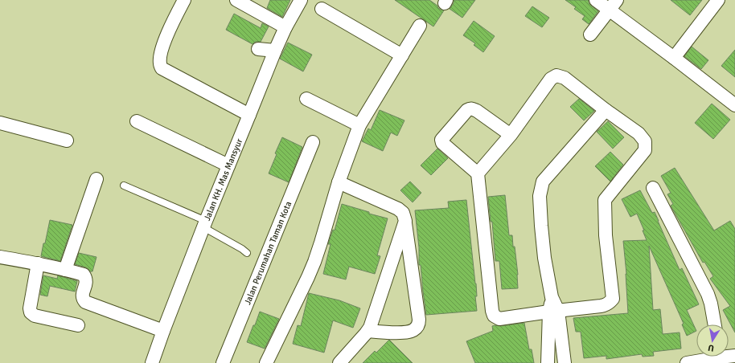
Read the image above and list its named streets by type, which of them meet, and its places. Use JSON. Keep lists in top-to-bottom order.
{
  "streets": {
    "street": ["Jalan KH. Mas Mansyur", "Jalan Perumahan Taman Kota"]
  },
  "north": "bottom"
}
